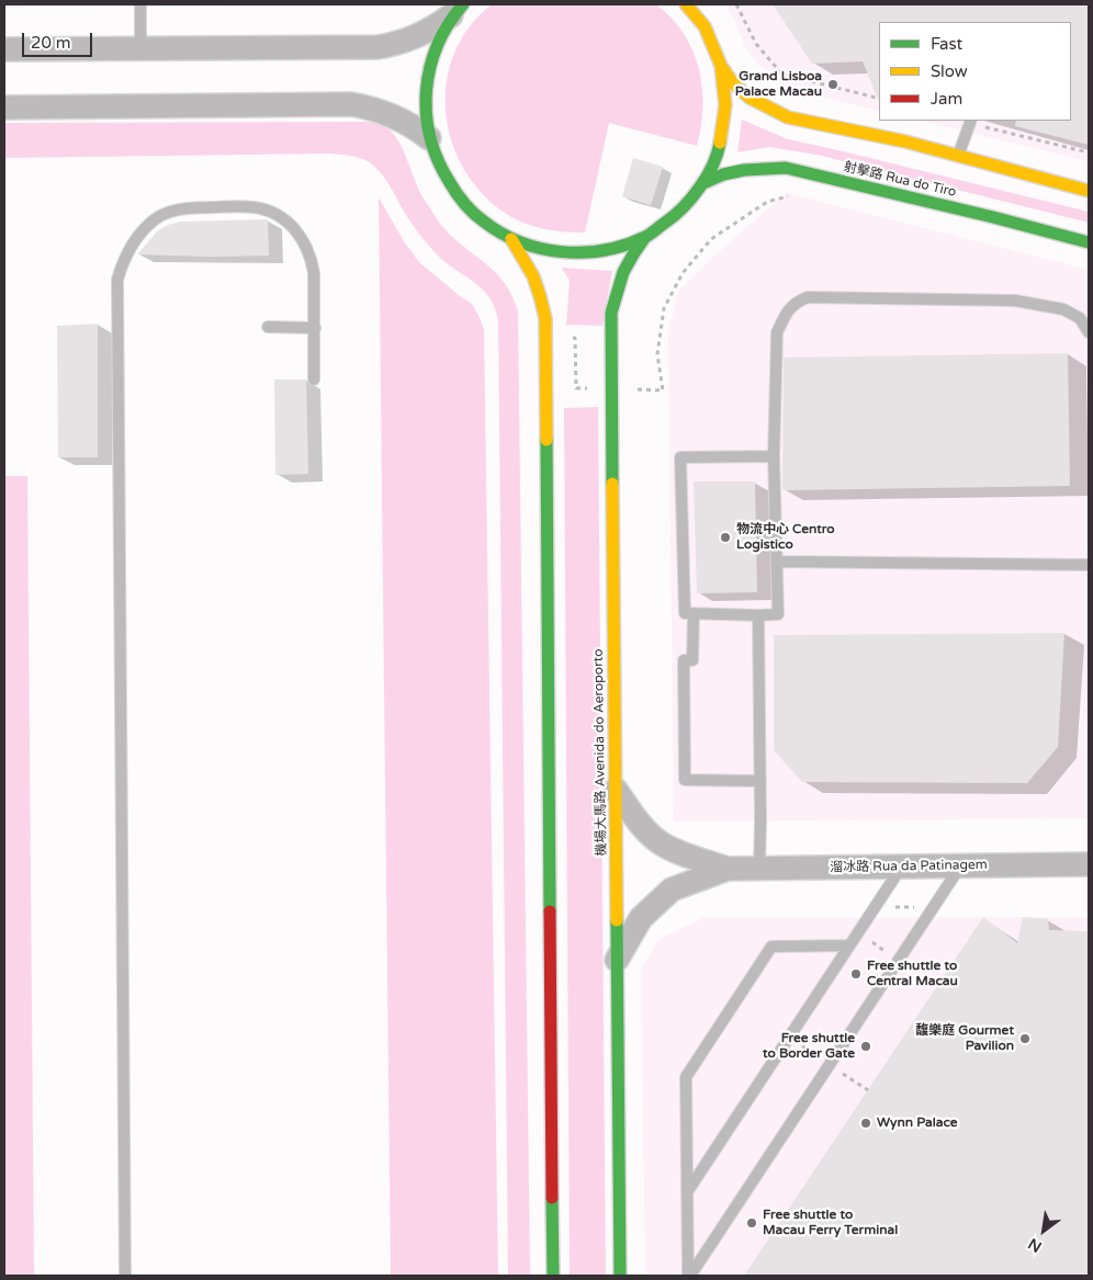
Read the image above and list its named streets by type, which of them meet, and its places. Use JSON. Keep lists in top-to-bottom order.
{
  "streets": {
    "main road": ["射擊路 Rua do Tiro", "機場大馬路 Avenida do Aeroporto"],
    "street": ["溜冰路 Rua da Patinagem"]
  },
  "crossings": [
    ["機場大馬路 Avenida do Aeroporto", "溜冰路 Rua da Patinagem"]
  ],
  "places": [
    "Grand Lisboa Palace Macau",
    "物流中心 Centro Logistico",
    "Free shuttle to Central Macau",
    "馥樂庭 Gourmet Pavilion",
    "Free shuttle to Border Gate",
    "Wynn Palace",
    "Free shuttle to Macau Ferry Terminal"
  ],
  "legend": ["Fast", "Slow", "Jam"],
  "scale_bar": "20 m",
  "north": "bottom left"
}
